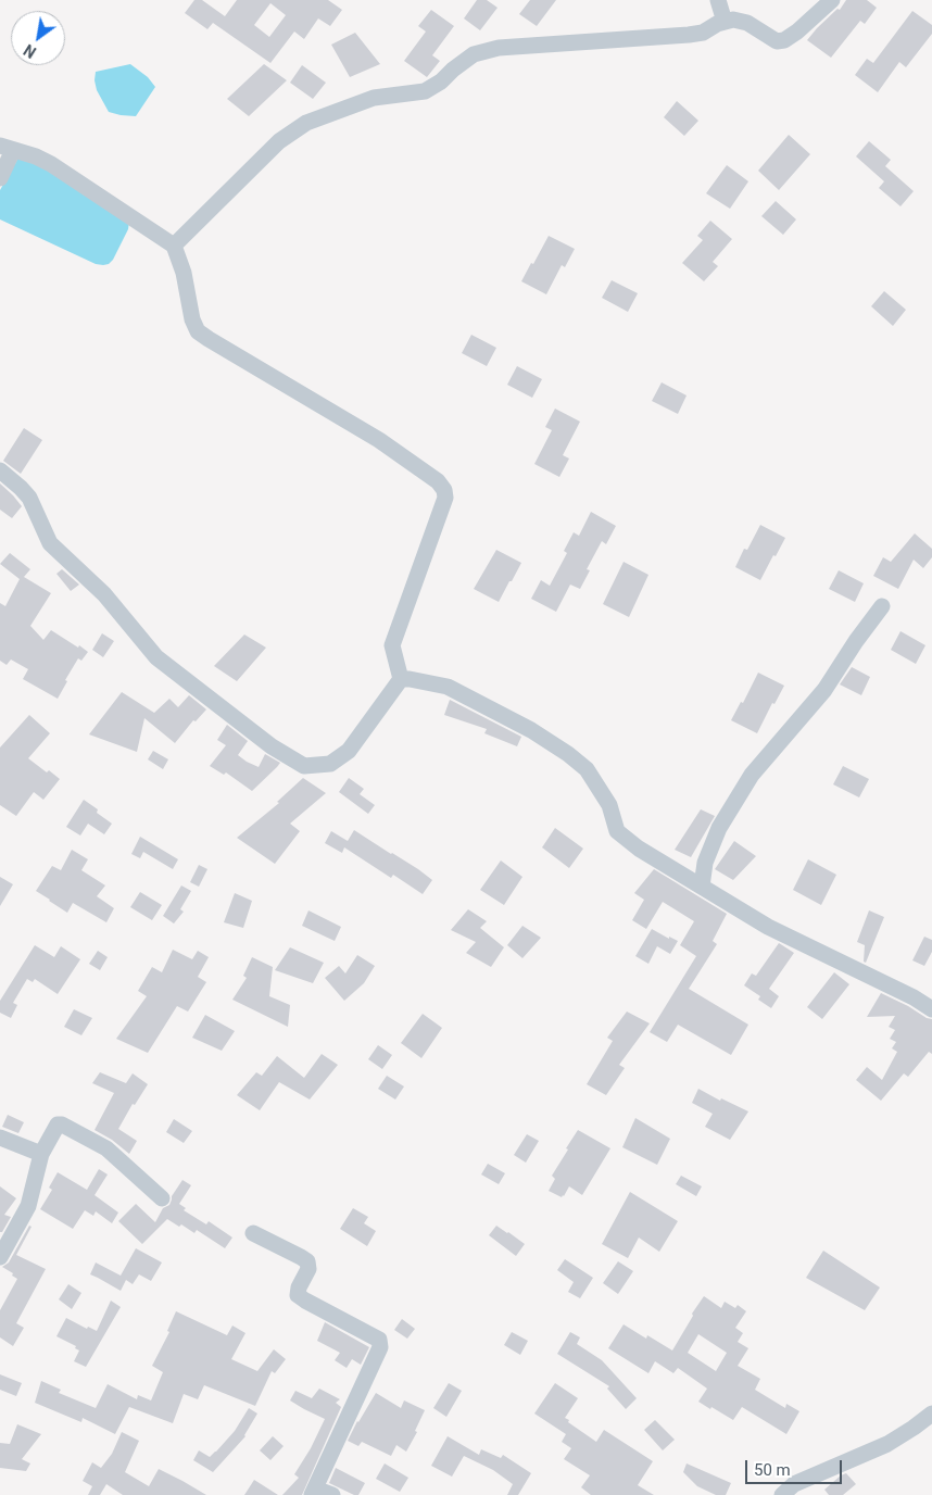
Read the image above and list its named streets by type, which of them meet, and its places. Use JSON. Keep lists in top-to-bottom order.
{
  "scale_bar": "50 m",
  "north": "bottom left"
}
